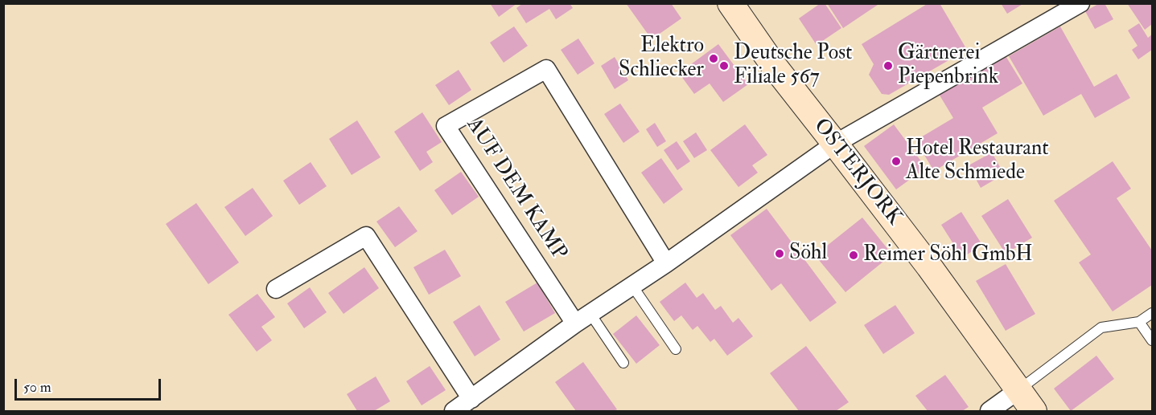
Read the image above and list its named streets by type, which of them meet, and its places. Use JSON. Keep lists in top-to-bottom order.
{
  "streets": {
    "main road": ["OSTERJORK"],
    "street": ["AUF DEM KAMP"]
  },
  "places": [
    "Elektro Schliecker",
    "Deutsche Post Filiale 567",
    "Gärtnerei Piepenbrink",
    "Hotel Restaurant Alte Schmiede",
    "Söhl",
    "Reimer Söhl GmbH"
  ],
  "scale_bar": "50 m"
}
